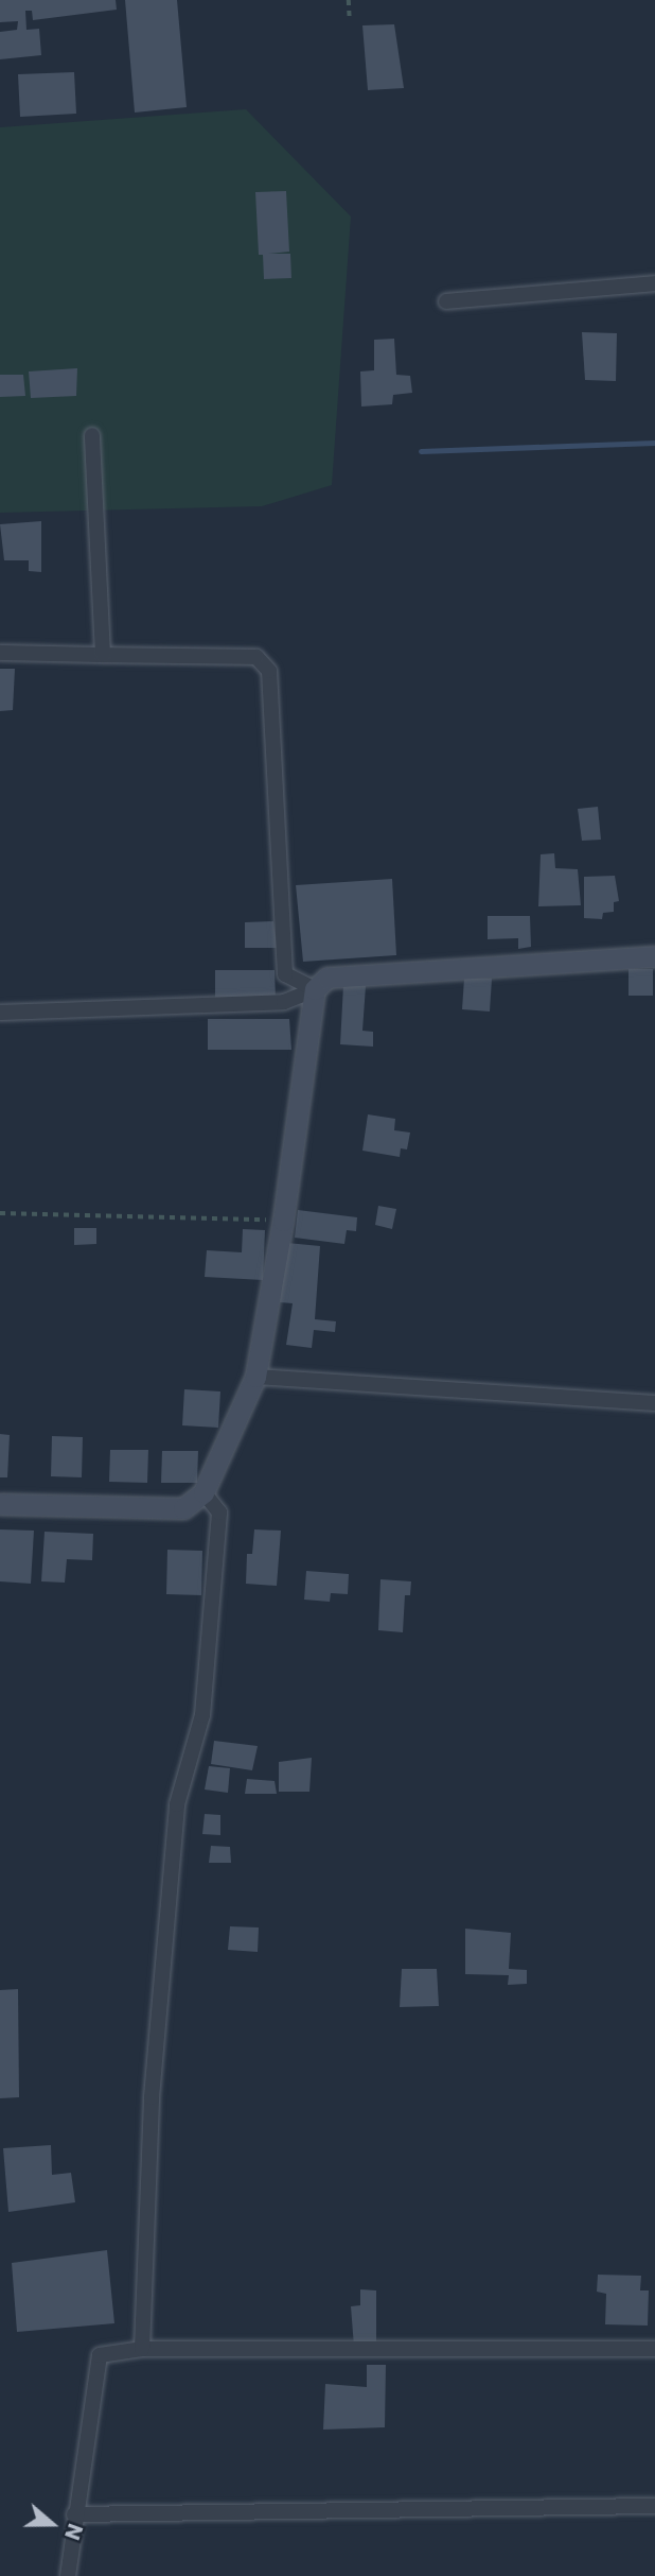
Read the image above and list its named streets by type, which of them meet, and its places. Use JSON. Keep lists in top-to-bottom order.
{
  "north": "right"
}
